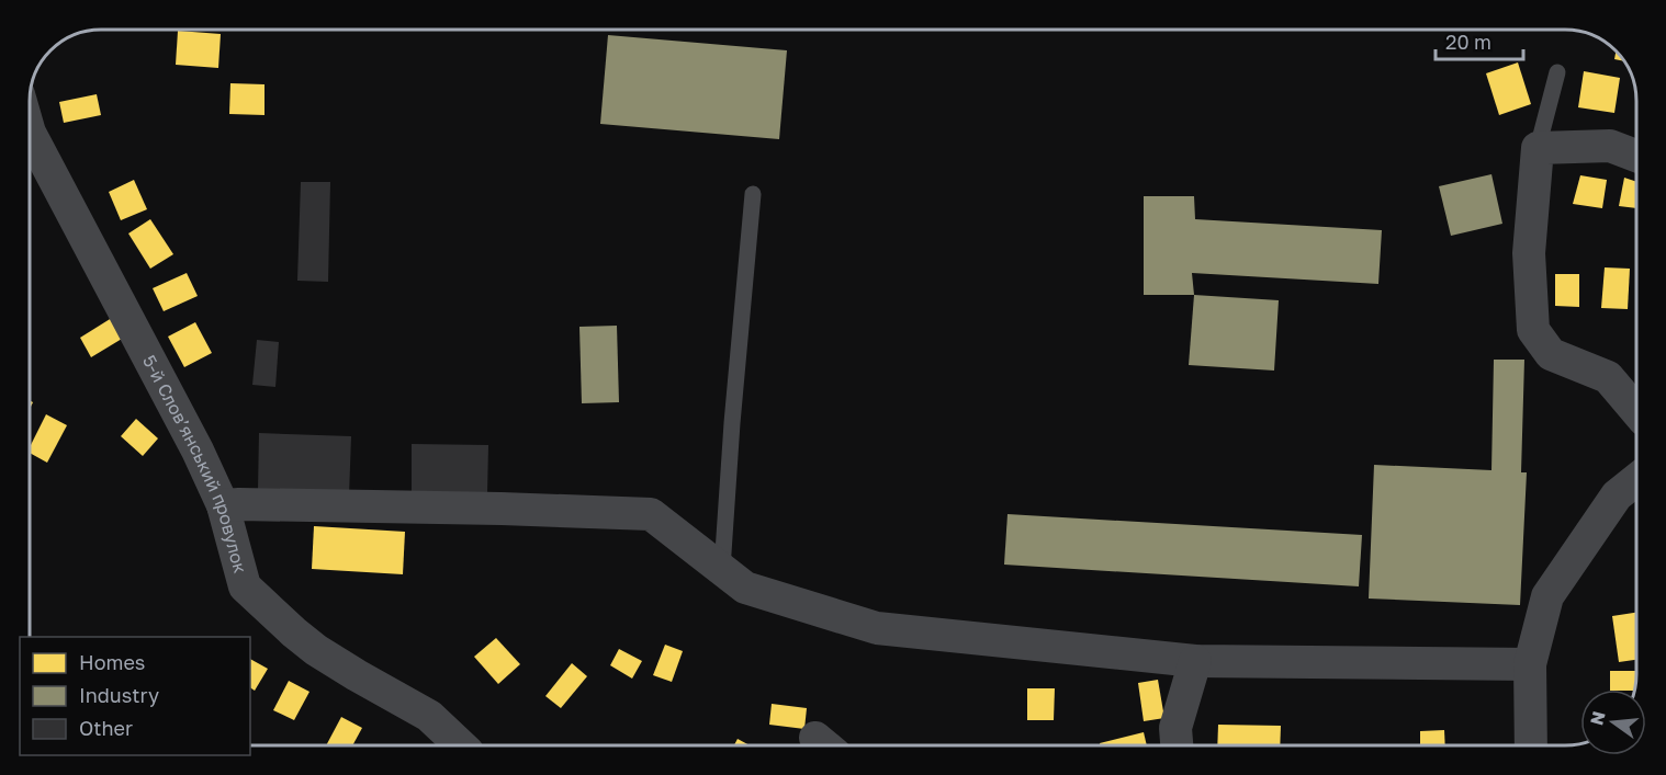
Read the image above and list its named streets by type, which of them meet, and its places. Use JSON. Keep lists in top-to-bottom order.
{
  "streets": {
    "street": ["5-й Слов’янський провулок"]
  },
  "legend": ["Homes", "Industry", "Other"],
  "scale_bar": "20 m",
  "north": "left"
}
